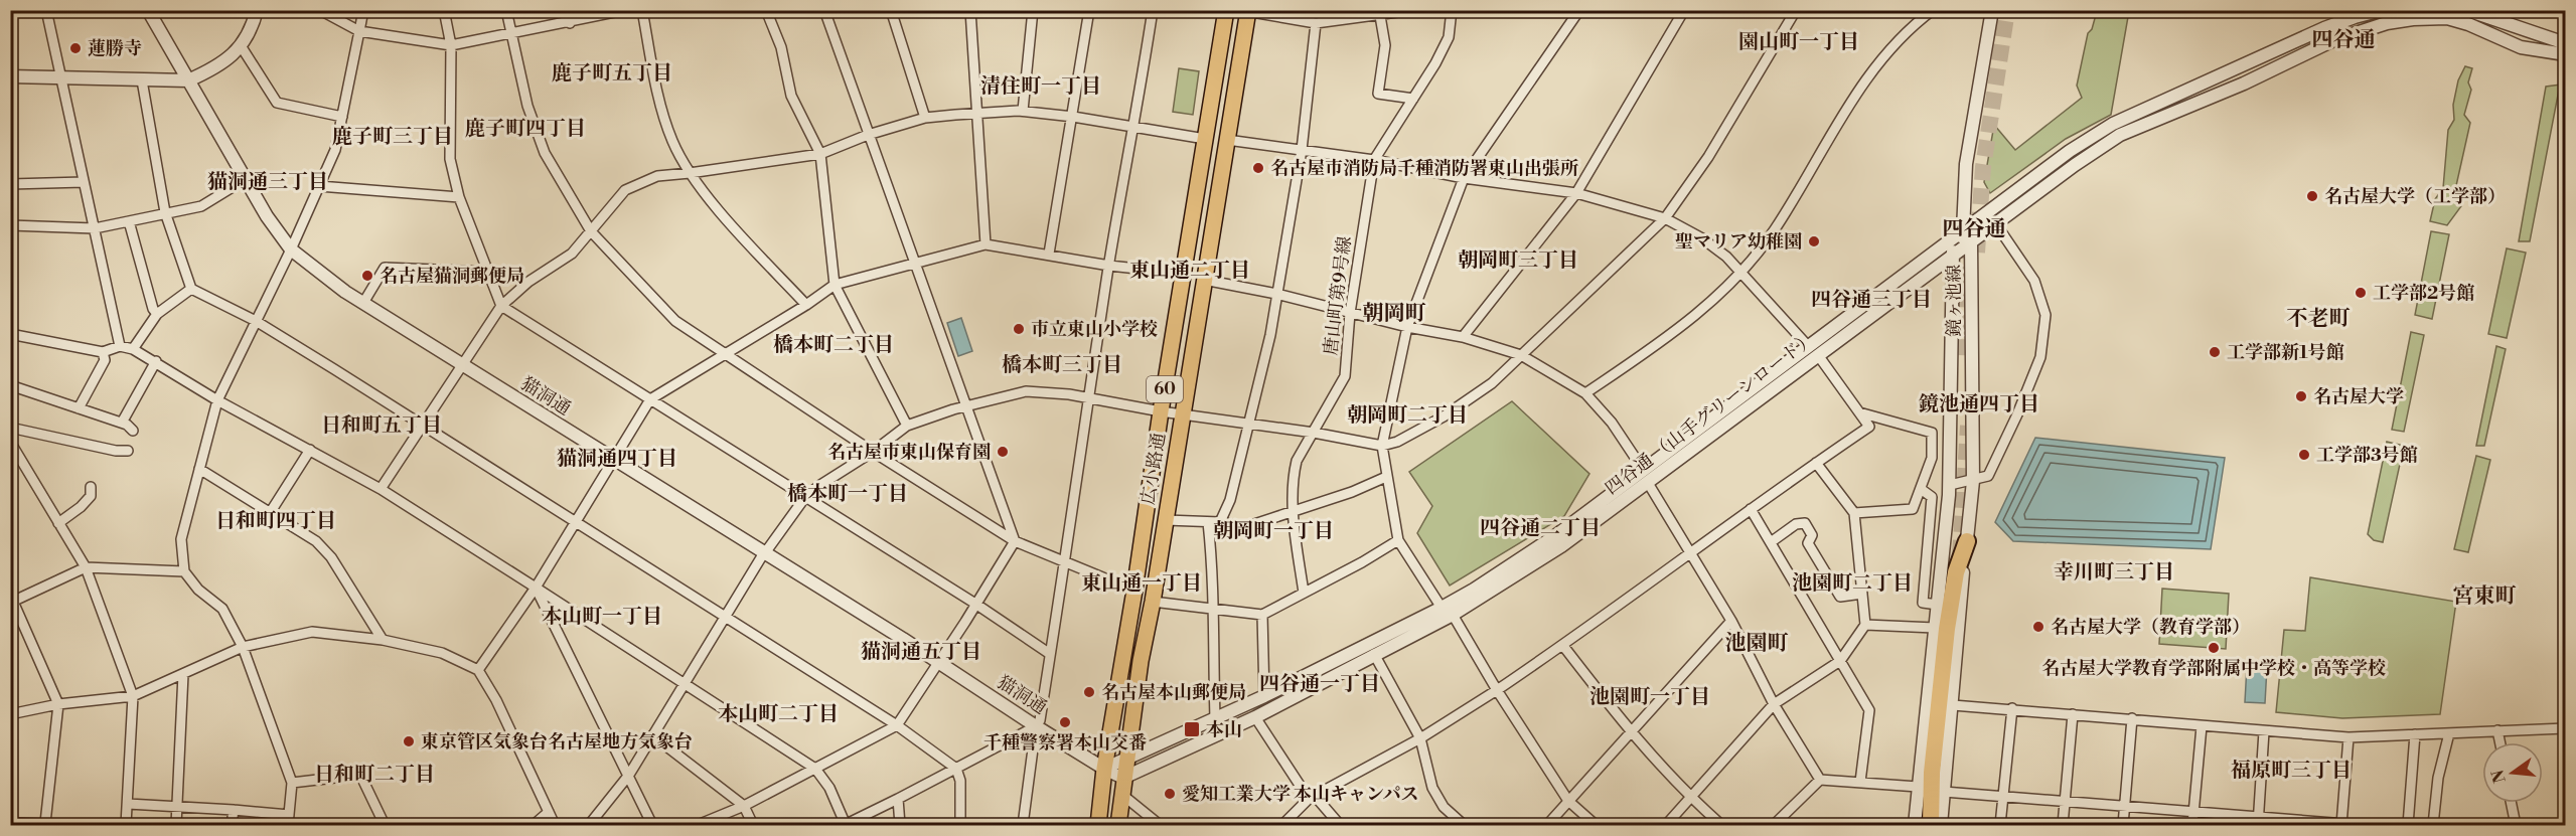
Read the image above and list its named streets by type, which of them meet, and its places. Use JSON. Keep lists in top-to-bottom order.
{
  "streets": {
    "main road": ["60", "広小路通"],
    "street": [
      "唐山町第9号線",
      "鏡ヶ池線",
      "猫洞通",
      "四谷通 （山手グリーンロード）"
    ]
  },
  "crossings": [
    ["鏡ヶ池線", "四谷通 （山手グリーンロード）"],
    ["猫洞通", "広小路通"],
    ["四谷通 （山手グリーンロード）", "広小路通"]
  ],
  "districts": [
    "四谷通",
    "園山町一丁目",
    "鹿子町五丁目",
    "清住町一丁目",
    "鹿子町四丁目",
    "鹿子町三丁目",
    "猫洞通三丁目",
    "四谷通",
    "朝岡町三丁目",
    "東山通二丁目",
    "四谷通三丁目",
    "朝岡町",
    "不老町",
    "橋本町二丁目",
    "橋本町三丁目",
    "鏡池通四丁目",
    "朝岡町二丁目",
    "日和町五丁目",
    "猫洞通四丁目",
    "橋本町一丁目",
    "日和町四丁目",
    "四谷通二丁目",
    "朝岡町一丁目",
    "幸川町三丁目",
    "東山通一丁目",
    "池園町二丁目",
    "宮東町",
    "本山町一丁目",
    "池園町",
    "猫洞通五丁目",
    "四谷通一丁目",
    "池園町一丁目",
    "本山町二丁目",
    "福原町三丁目",
    "日和町二丁目"
  ],
  "places": {
    "other": [
      "蓮勝寺",
      "名古屋市消防局千種消防署東山出張所",
      "名古屋大学（工学部）",
      "聖マリア幼稚園",
      "名古屋猫洞郵便局",
      "工学部2号館",
      "市立東山小学校",
      "工学部新1号館",
      "名古屋大学",
      "名古屋市東山保育園",
      "工学部3号館",
      "名古屋大学（教育学部）",
      "名古屋大学教育学部附属中学校・高等学校",
      "名古屋本山郵便局",
      "千種警察署本山交番",
      "東京管区気象台名古屋地方気象台",
      "愛知工業大学 本山キャンパス"
    ],
    "transit": ["本山"]
  },
  "north": "left"
}
